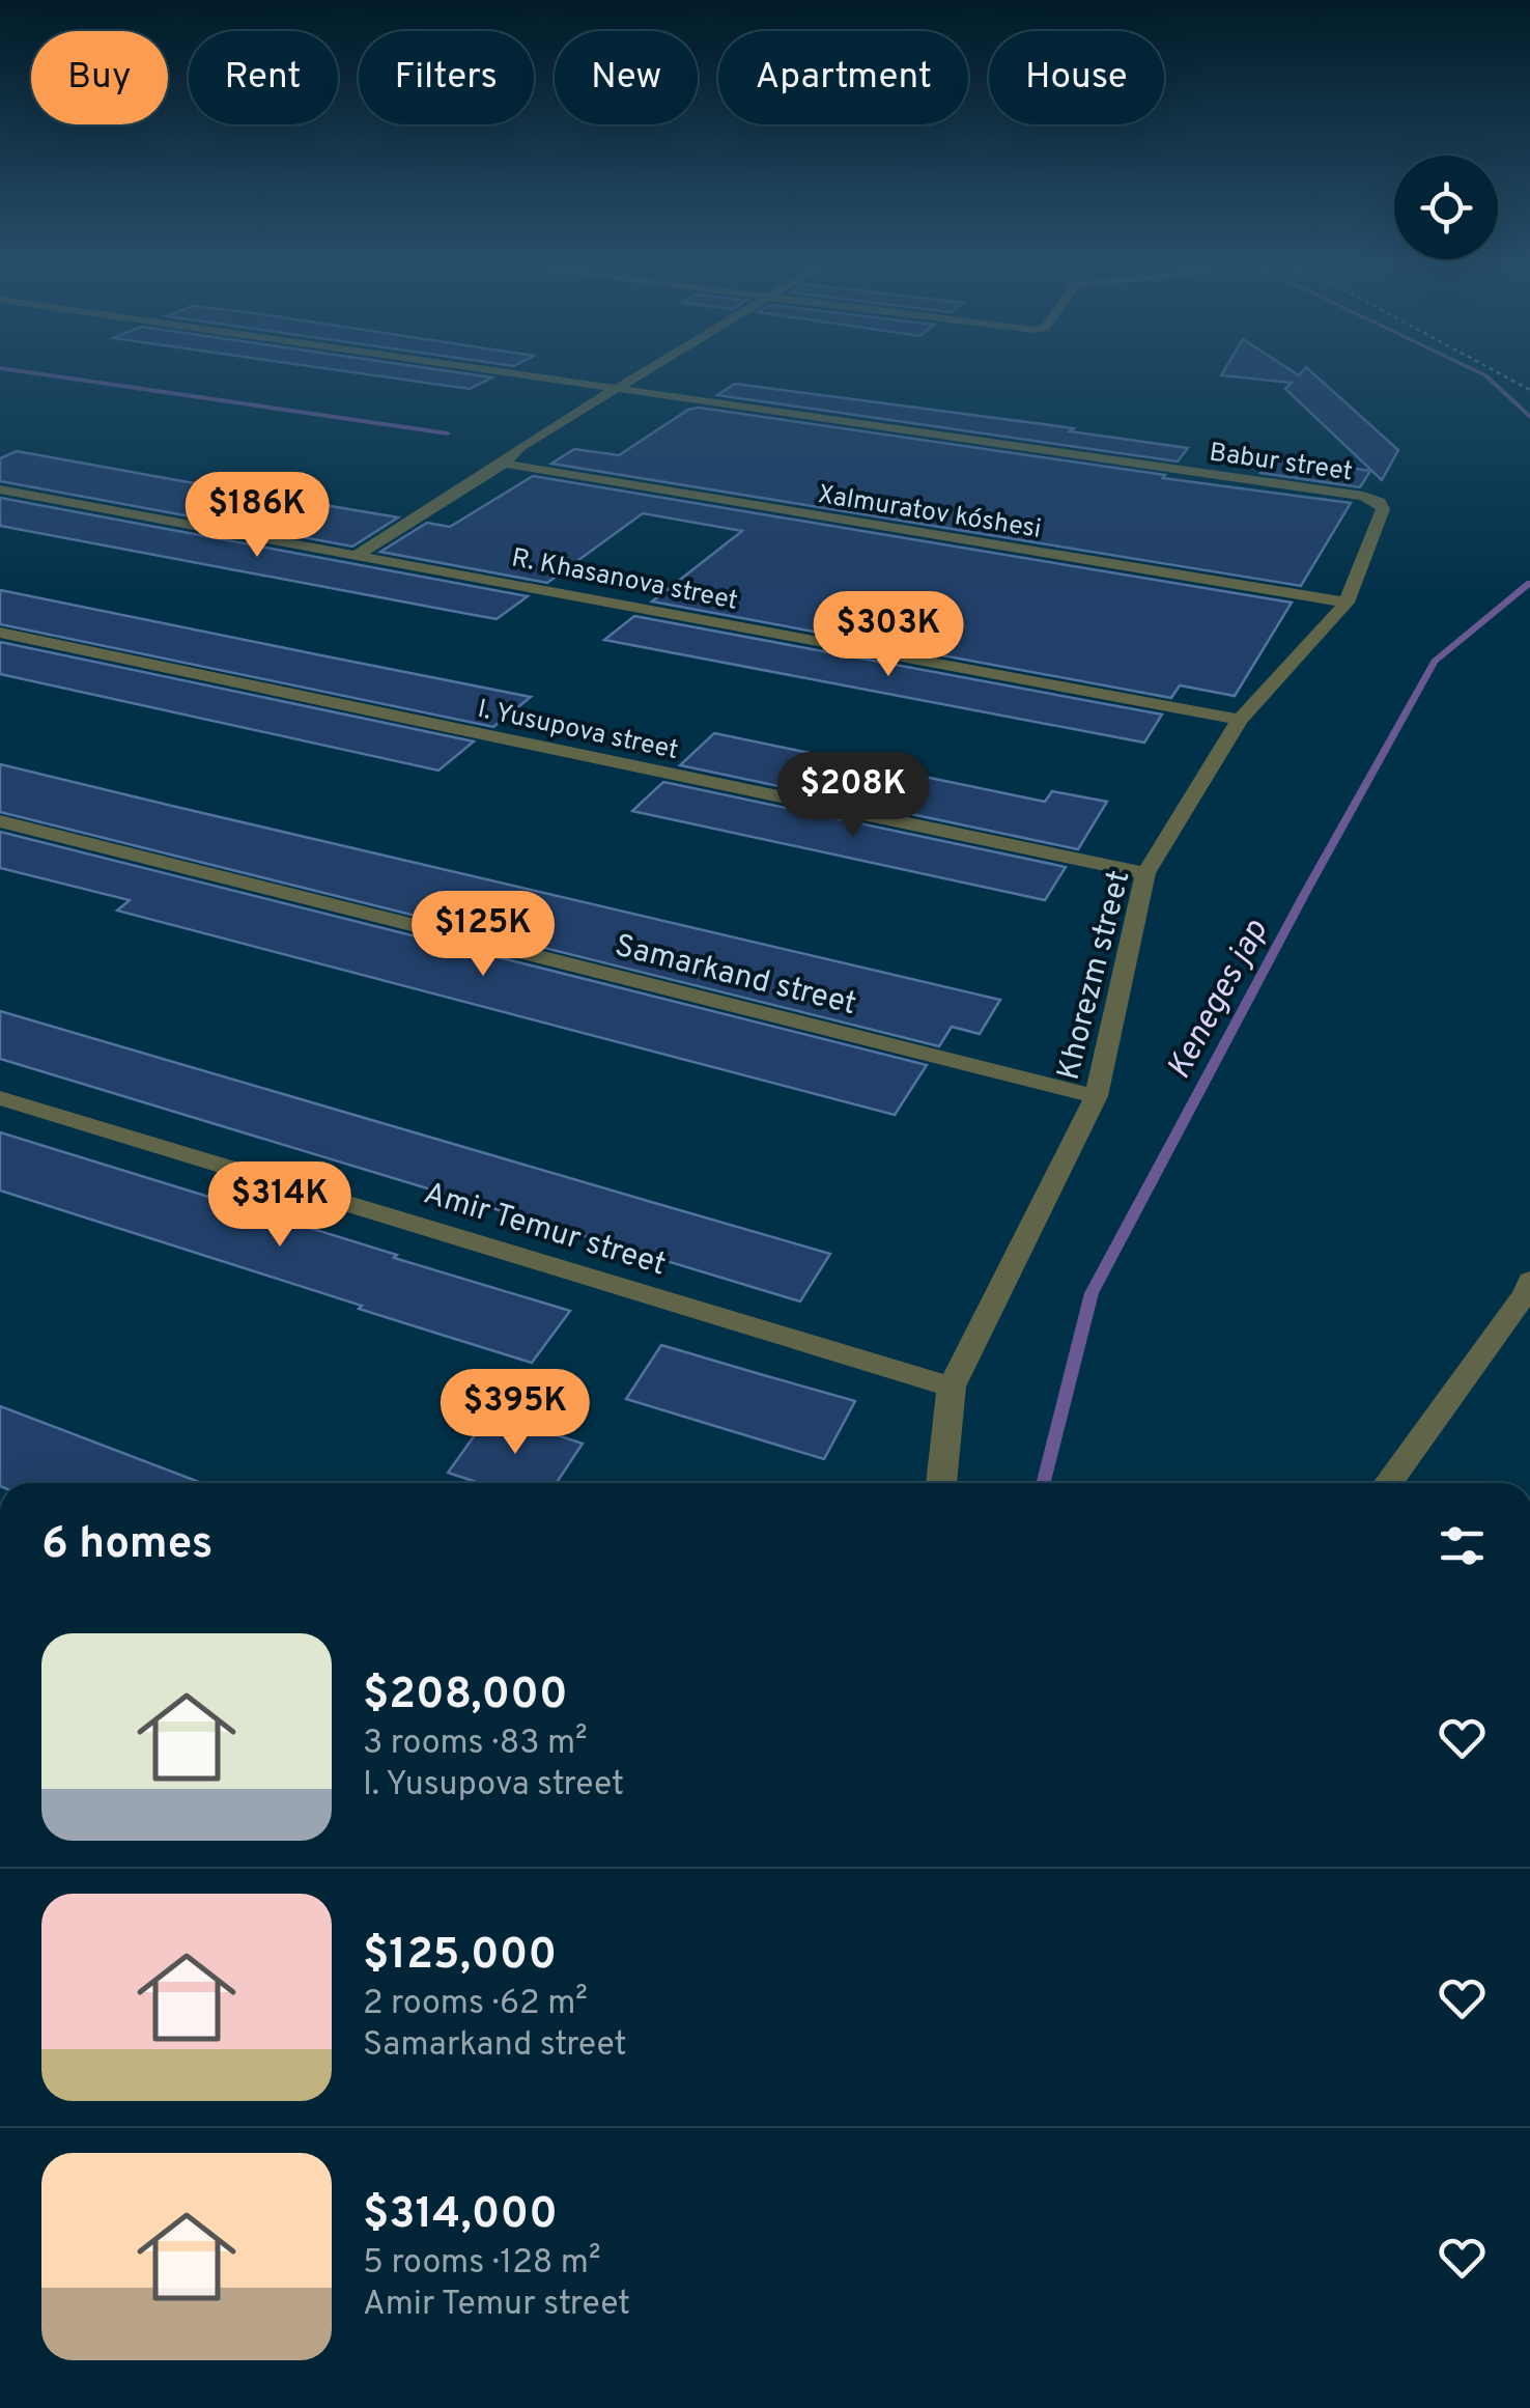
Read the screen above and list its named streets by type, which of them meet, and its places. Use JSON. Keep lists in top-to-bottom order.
{
  "streets": {
    "street": [
      "Babur street",
      "Xalmuratov kóshesi",
      "R. Khasanova street",
      "I. Yusupova street",
      "Samarkand street",
      "Khorezm street",
      "Amir Temur street"
    ]
  },
  "crossings": [
    ["Babur street", "Khorezm street"],
    ["Xalmuratov kóshesi", "Khorezm street"],
    ["R. Khasanova street", "Khorezm street"],
    ["I. Yusupova street", "Khorezm street"],
    ["Samarkand street", "Khorezm street"],
    ["Khorezm street", "Amir Temur street"]
  ],
  "water": ["Keneges jap"],
  "page": {
    "chip": [
      "Buy",
      "Rent",
      "Filters",
      "New",
      "Apartment",
      "House"
    ],
    "price": [
      "$186K",
      "$303K",
      "$208K",
      "$125K",
      "$314K",
      "$395K"
    ],
    "heading": "6 homes",
    "list": [
      {
        "name": "$208,000",
        "note": "3 rooms · 83 m² · I. Yusupova street"
      },
      {
        "name": "$125,000",
        "note": "2 rooms · 62 m² · Samarkand street"
      },
      {
        "name": "$314,000",
        "note": "5 rooms · 128 m² · Amir Temur street"
      }
    ]
  }
}
